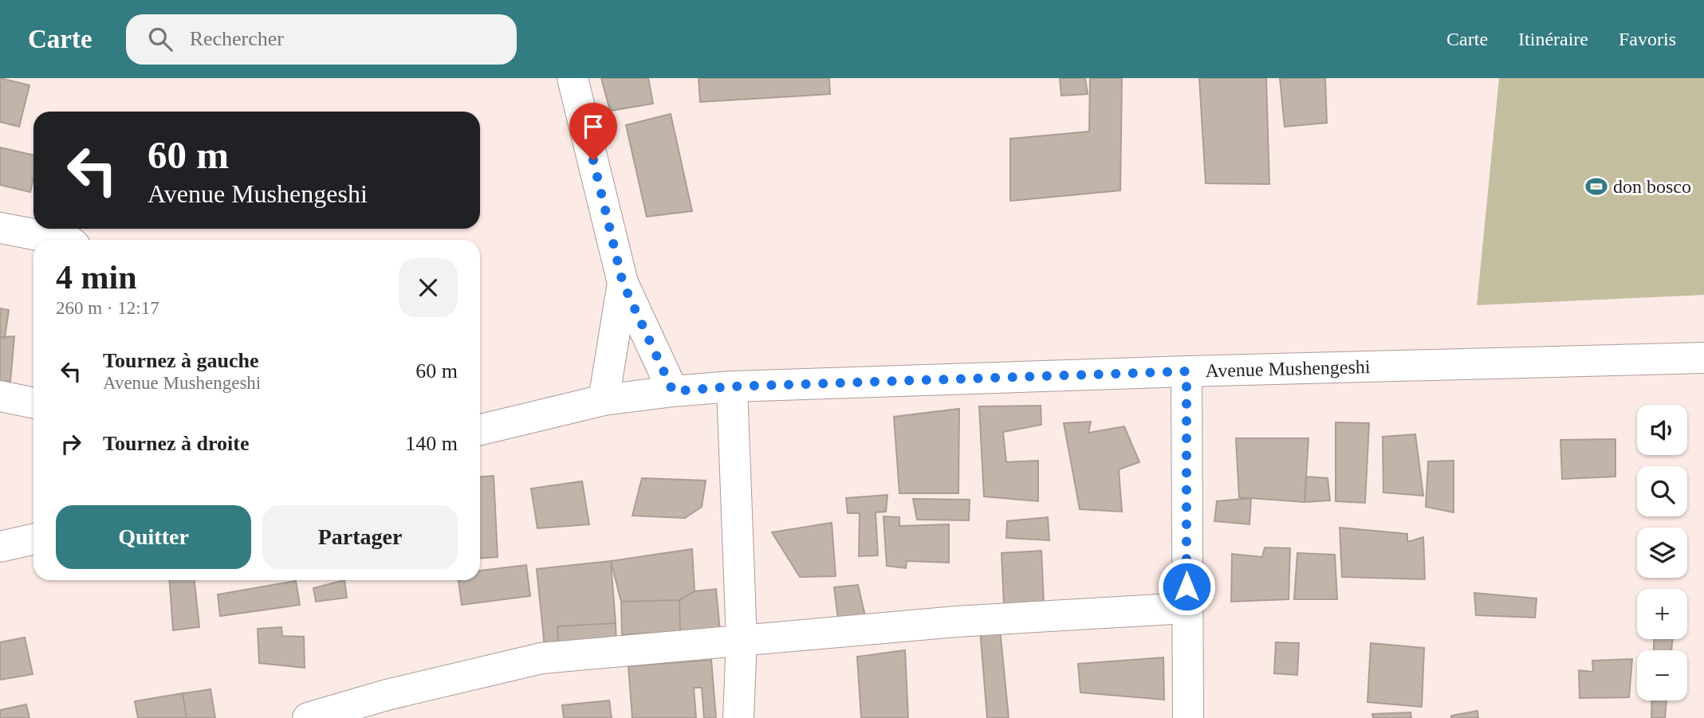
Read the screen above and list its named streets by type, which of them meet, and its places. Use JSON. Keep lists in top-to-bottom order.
{
  "streets": {
    "street": ["Avenue Mushengeshi"]
  },
  "places": {
    "sports": ["don bosco"]
  },
  "page": {
    "header": "Carte",
    "search": "Rechercher",
    "nav": ["Carte", "Itinéraire", "Favoris"],
    "turn": ["60 m", "Avenue Mushengeshi"],
    "heading": ["4 min", "260 m · 12:17"],
    "list": [
      {
        "name": "Tournez à gauche",
        "note": "Avenue Mushengeshi",
        "value": "60 m"
      },
      {
        "name": "Tournez à droite",
        "value": "140 m"
      }
    ],
    "map_buttons": ["+", "−"],
    "buttons": ["Quitter", "Partager"]
  }
}
